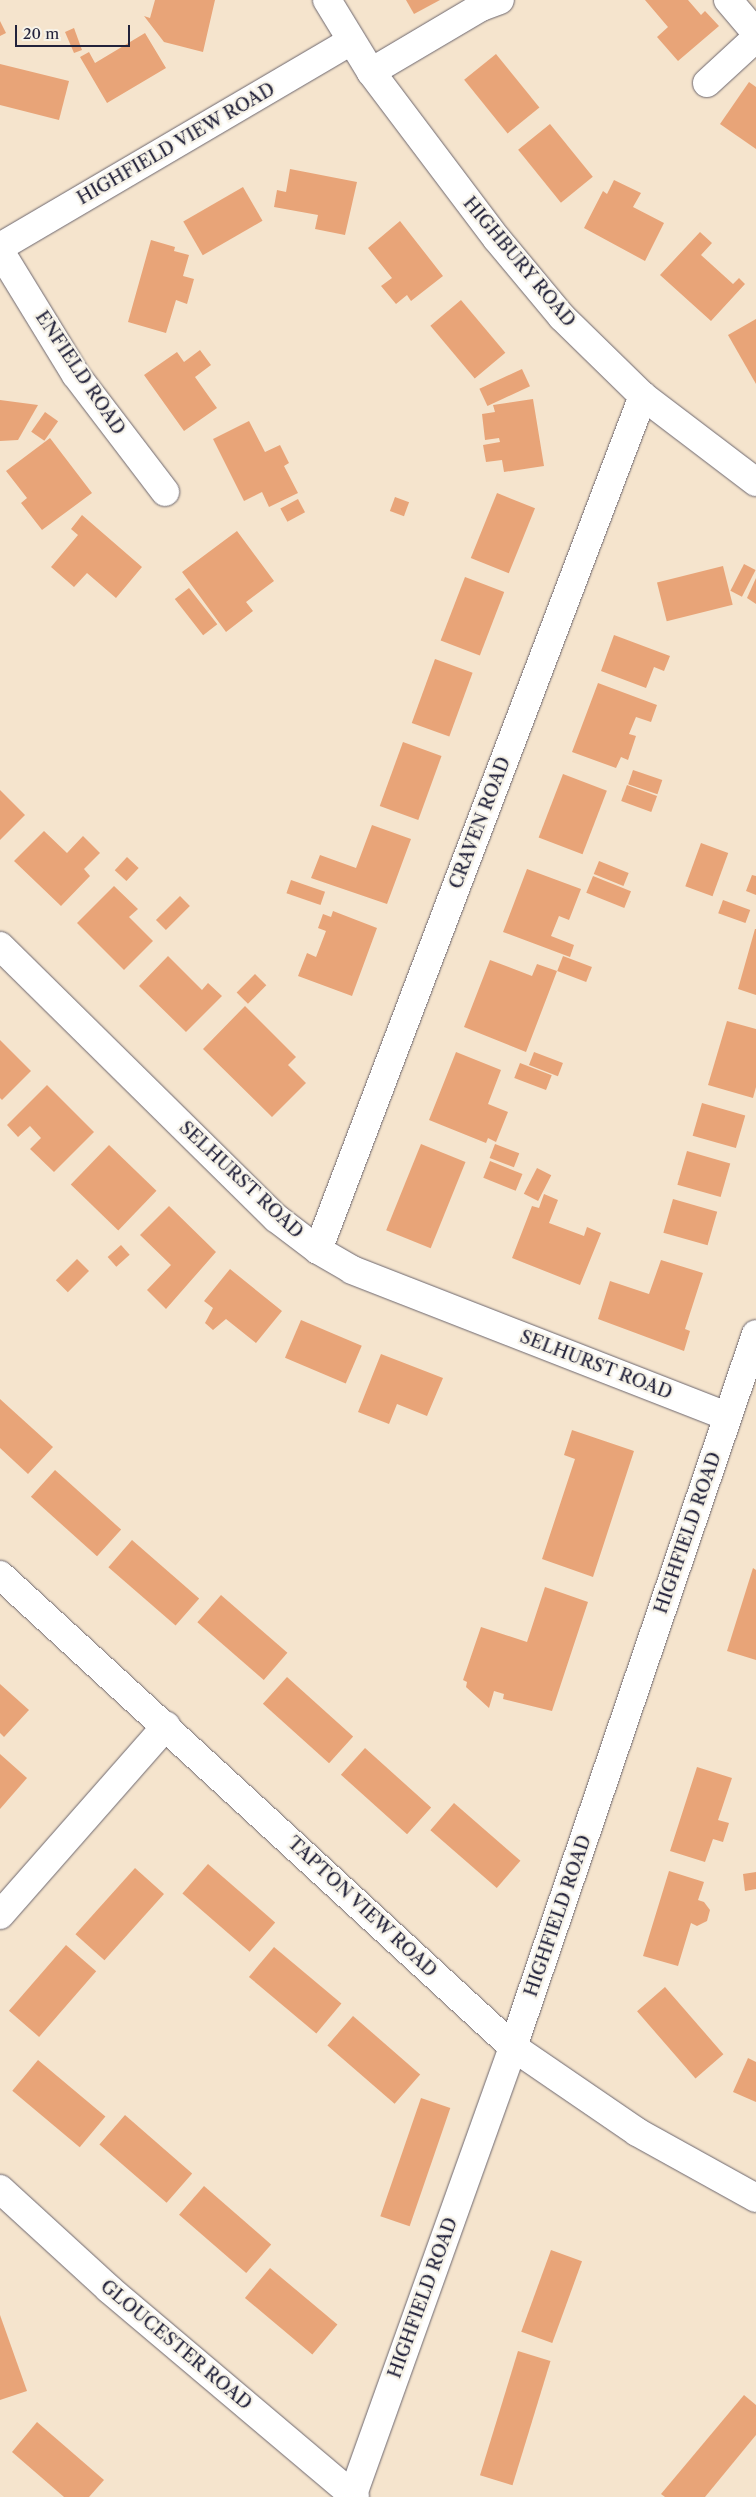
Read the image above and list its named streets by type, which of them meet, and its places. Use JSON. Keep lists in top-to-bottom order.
{
  "streets": {
    "street": [
      "HIGHFIELD VIEW ROAD",
      "HIGHBURY ROAD",
      "ENFIELD ROAD",
      "CRAVEN ROAD",
      "SELHURST ROAD",
      "HIGHFIELD ROAD",
      "TAPTON VIEW ROAD",
      "GLOUCESTER ROAD"
    ]
  },
  "crossings": [
    ["HIGHFIELD VIEW ROAD", "HIGHBURY ROAD"],
    ["HIGHFIELD VIEW ROAD", "ENFIELD ROAD"],
    ["HIGHBURY ROAD", "CRAVEN ROAD"],
    ["CRAVEN ROAD", "SELHURST ROAD"],
    ["SELHURST ROAD", "HIGHFIELD ROAD"],
    ["HIGHFIELD ROAD", "TAPTON VIEW ROAD"],
    ["HIGHFIELD ROAD", "GLOUCESTER ROAD"]
  ],
  "scale_bar": "20 m"
}
